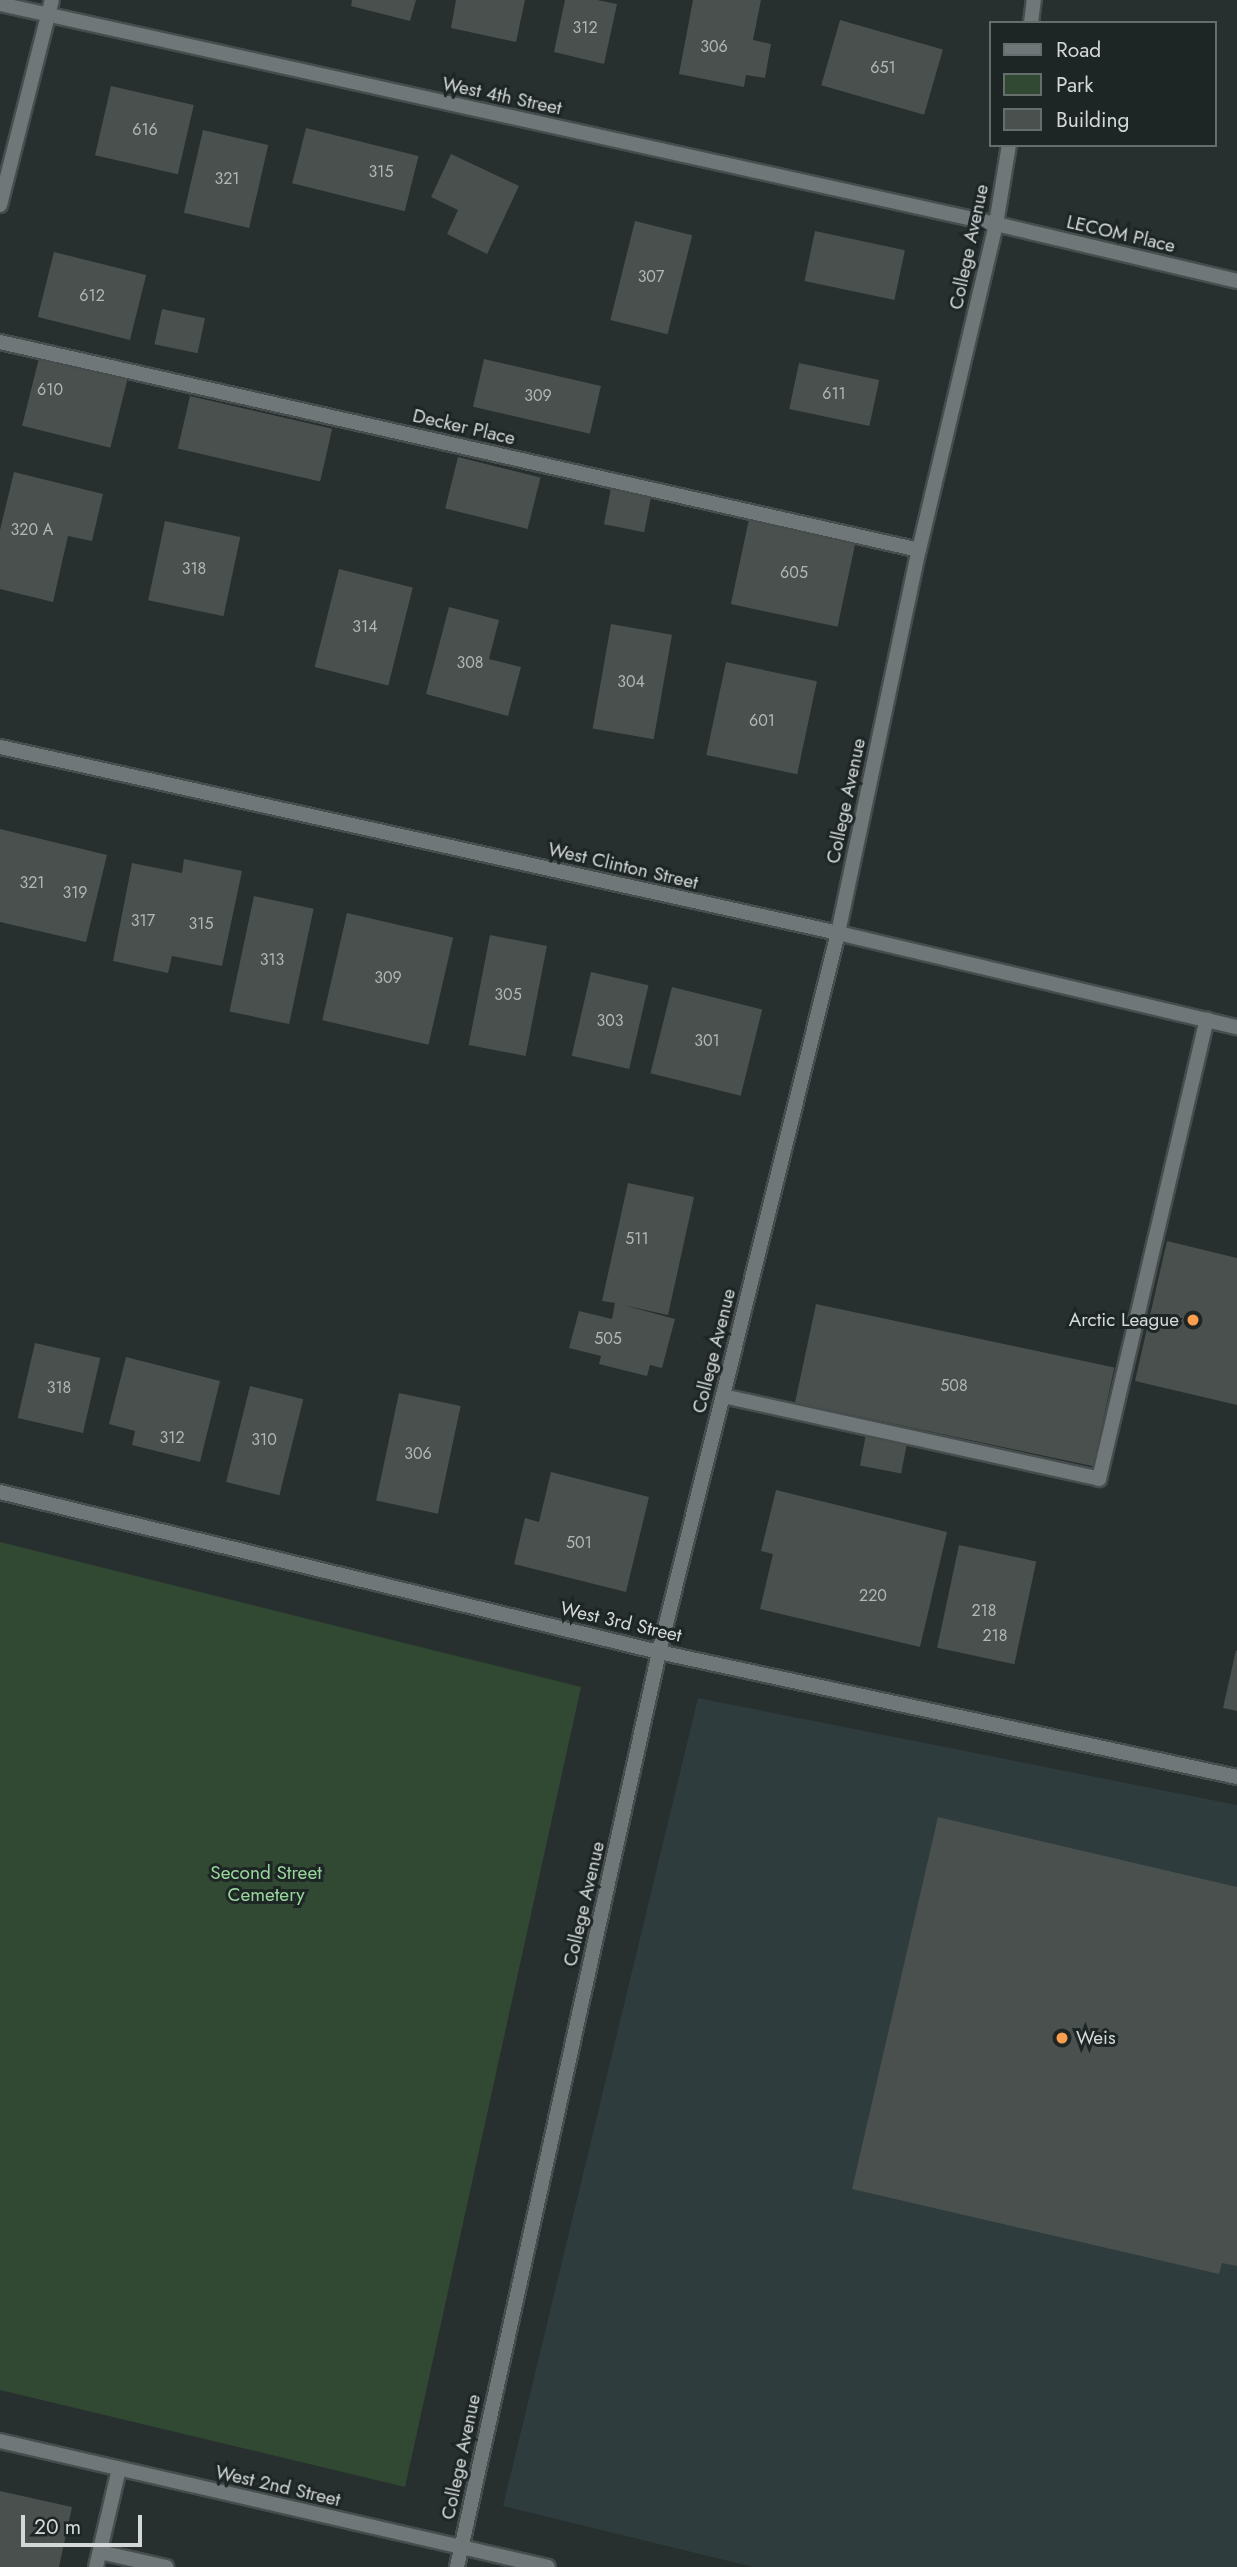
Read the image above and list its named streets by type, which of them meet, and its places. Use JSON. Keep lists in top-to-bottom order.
{
  "streets": {
    "street": [
      "West 4th Street",
      "LECOM Place",
      "College Avenue",
      "Decker Place",
      "West Clinton Street",
      "West 3rd Street",
      "West 2nd Street"
    ]
  },
  "crossings": [
    ["West 4th Street", "LECOM Place"],
    ["West 4th Street", "College Avenue"],
    ["LECOM Place", "College Avenue"],
    ["College Avenue", "Decker Place"],
    ["College Avenue", "West Clinton Street"],
    ["College Avenue", "West 3rd Street"],
    ["College Avenue", "West 2nd Street"]
  ],
  "parks": ["Second Street Cemetery"],
  "places": ["Arctic League", "Weis"],
  "house_numbers": [
    "312",
    "306",
    "651",
    "616",
    "315",
    "321",
    "307",
    "612",
    "610",
    "611",
    "309",
    "320 A",
    "318",
    "605",
    "314",
    "308",
    "304",
    "601",
    "321",
    "319",
    "317",
    "315",
    "313",
    "309",
    "305",
    "303",
    "301",
    "511",
    "505",
    "508",
    "318",
    "312",
    "310",
    "306",
    "501",
    "220",
    "218",
    "218"
  ],
  "legend": ["Road", "Park", "Building"],
  "scale_bar": "20 m"
}
